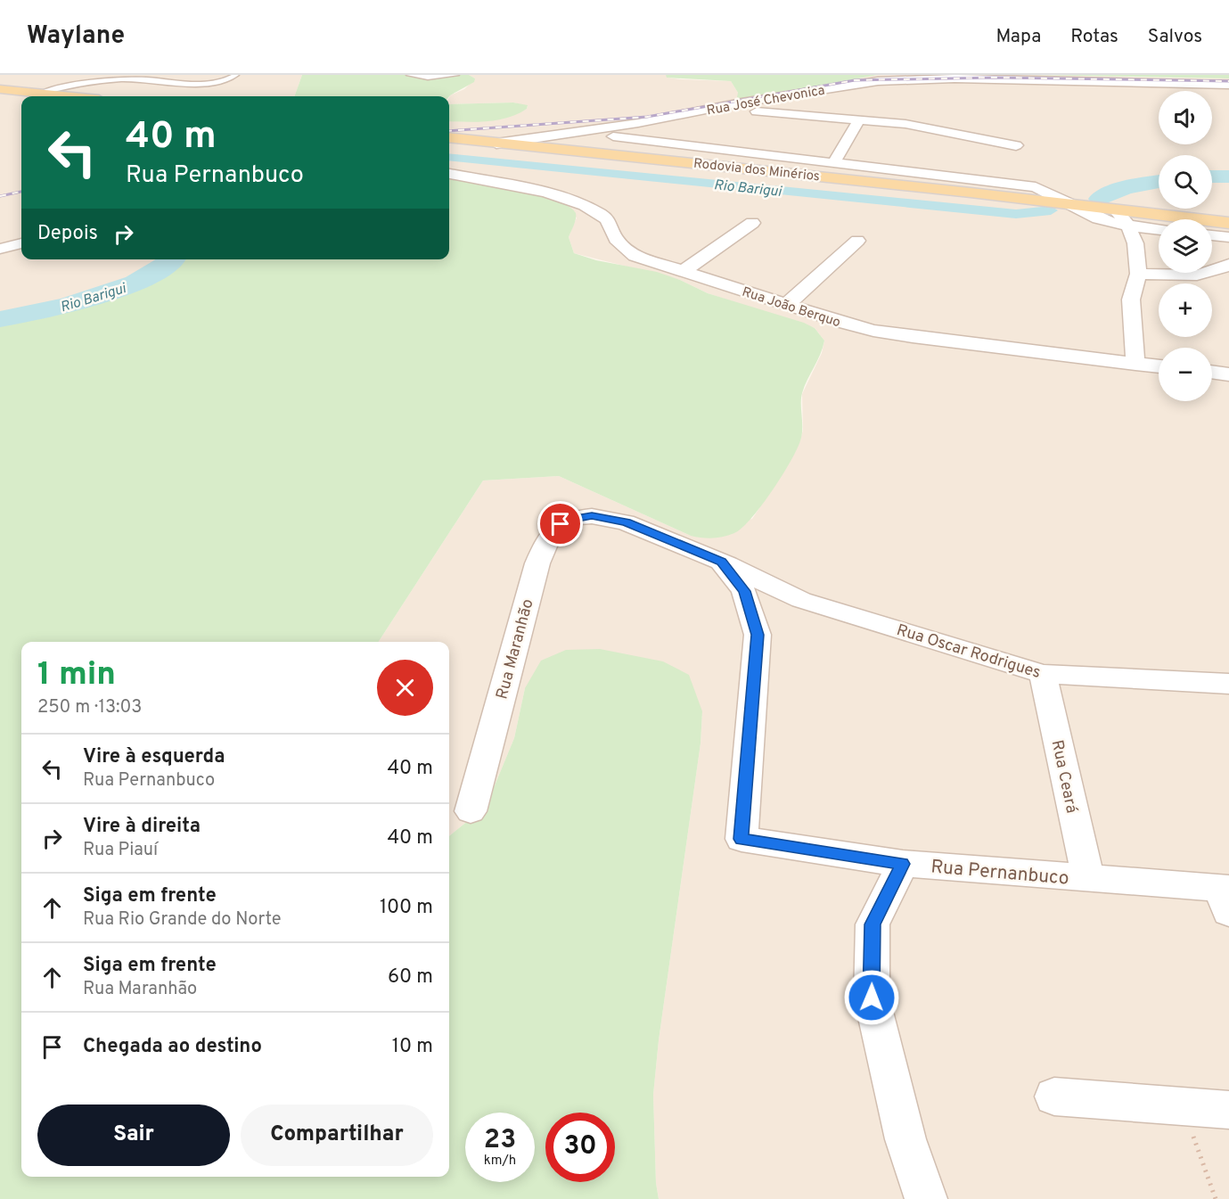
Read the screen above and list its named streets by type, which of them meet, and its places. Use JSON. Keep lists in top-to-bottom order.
{
  "streets": {
    "main road": ["Rodovia dos Minérios"],
    "street": [
      "Rua José Chevonica",
      "Rua João Berquo",
      "Rua Maranhão",
      "Rua Oscar Rodrigues",
      "Rua Ceará",
      "Rua Pernanbuco"
    ]
  },
  "crossings": [
    ["Rua José Chevonica", "Rodovia dos Minérios"],
    ["Rua Maranhão", "Rua Oscar Rodrigues"],
    ["Rua Oscar Rodrigues", "Rua Ceará"],
    ["Rua Oscar Rodrigues", "Rua Pernanbuco"],
    ["Rua Ceará", "Rua Pernanbuco"]
  ],
  "water": ["Rio Barigui"],
  "page": {
    "header": "Waylane",
    "nav": ["Mapa", "Rotas", "Salvos"],
    "map_buttons": ["+", "−"],
    "turn": ["40 m", "Rua Pernanbuco"],
    "then": "Depois",
    "heading": ["1 min", "250 m · 13:03"],
    "list": [
      {
        "name": "Vire à esquerda",
        "note": "Rua Pernanbuco",
        "value": "40 m"
      },
      {
        "name": "Vire à direita",
        "note": "Rua Piauí",
        "value": "40 m"
      },
      {
        "name": "Siga em frente",
        "note": "Rua Rio Grande do Norte",
        "value": "100 m"
      },
      {
        "name": "Siga em frente",
        "note": "Rua Maranhão",
        "value": "60 m"
      },
      {
        "name": "Chegada ao destino",
        "value": "10 m"
      }
    ],
    "buttons": ["Sair", "Compartilhar"],
    "speed": "23 km/h",
    "limit": "30"
  }
}
